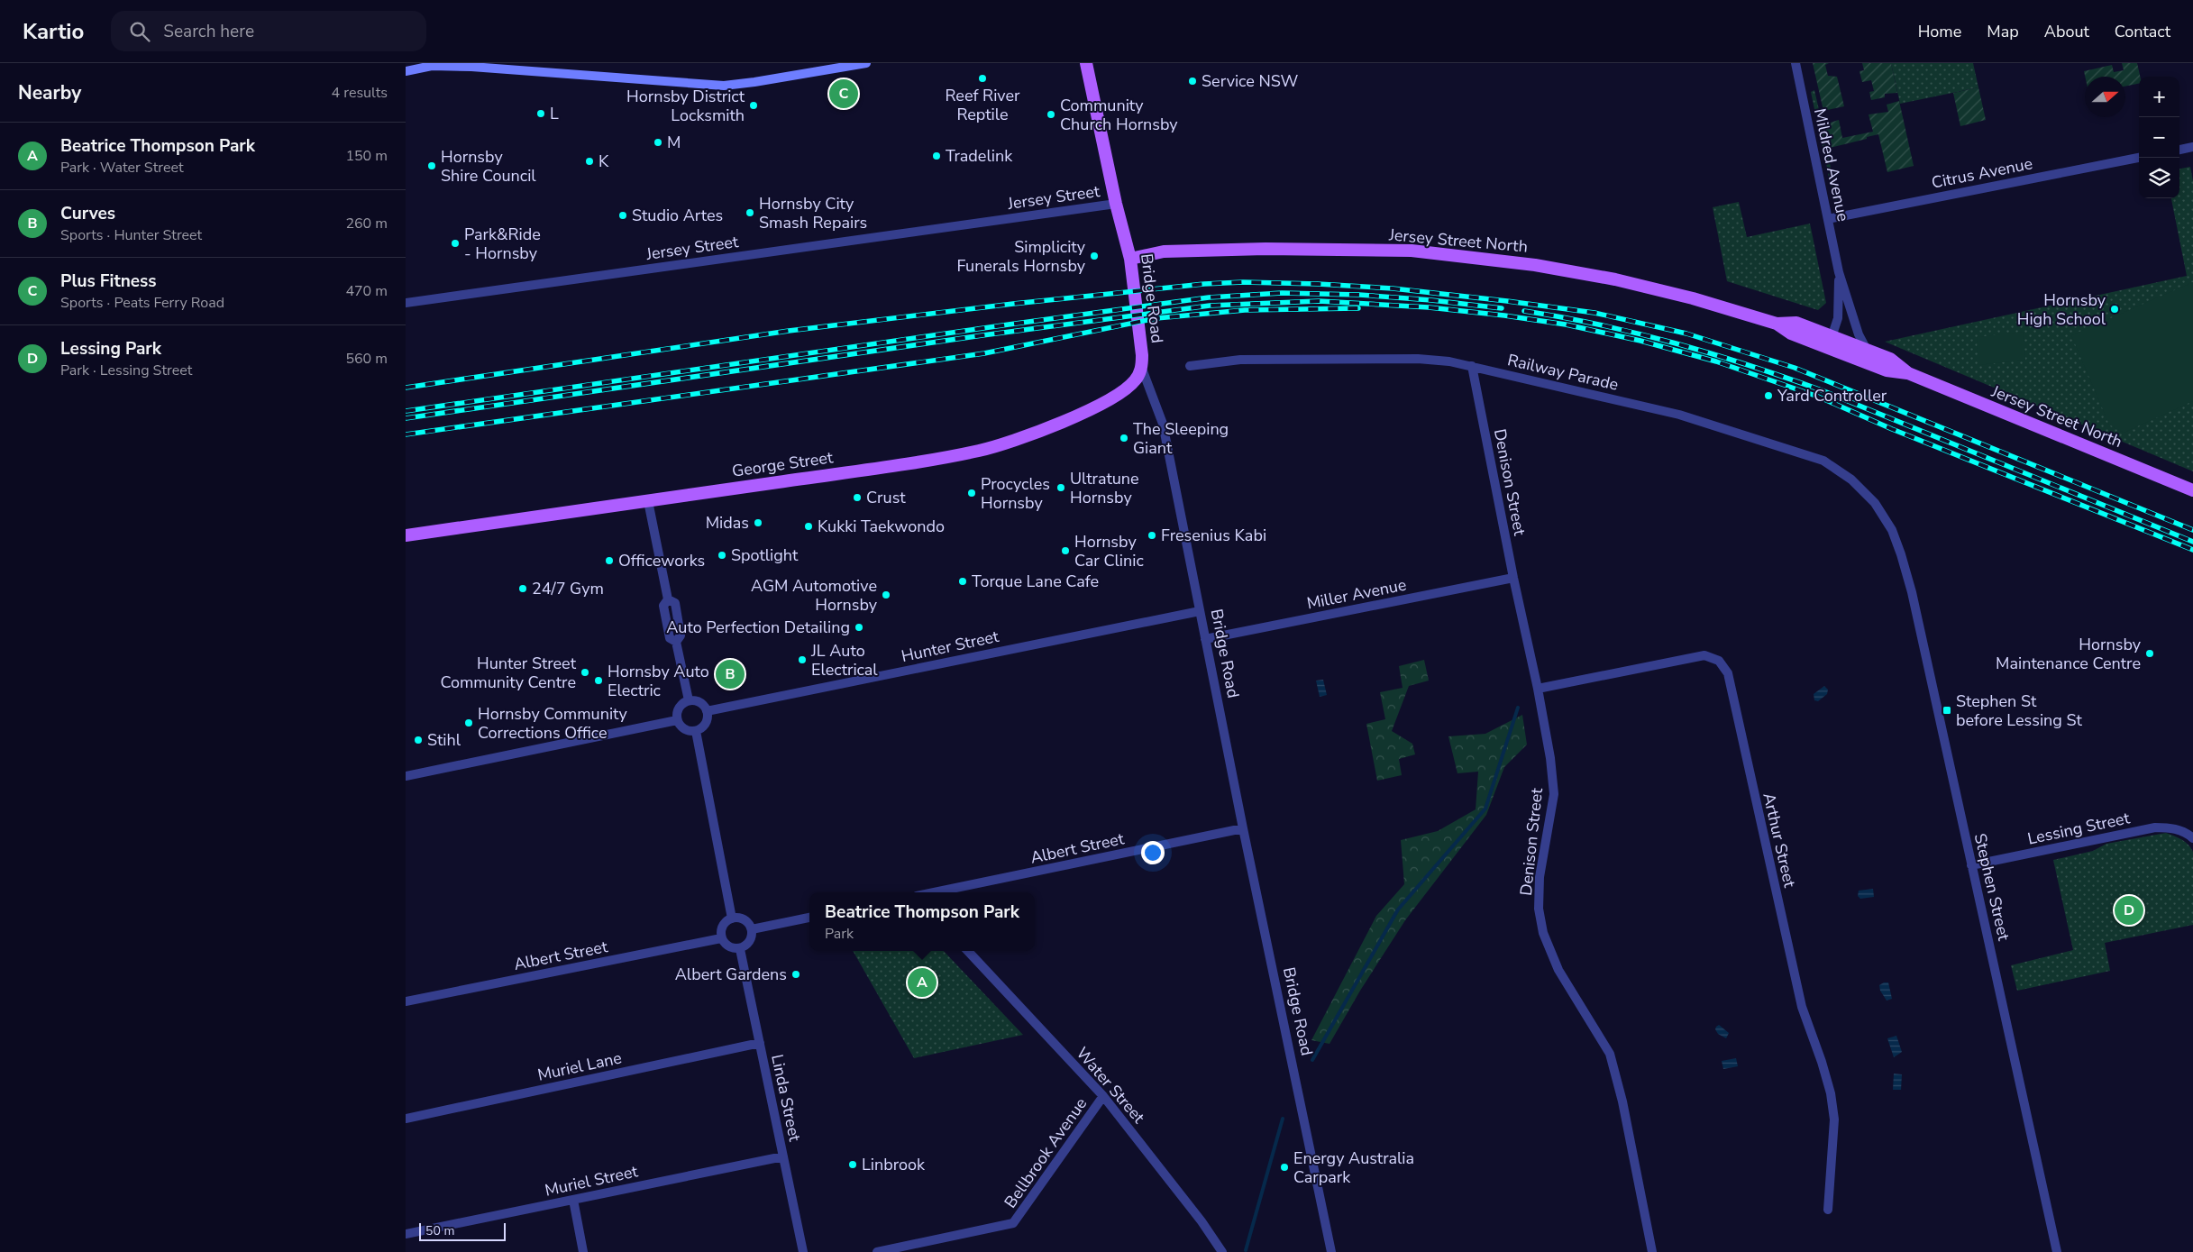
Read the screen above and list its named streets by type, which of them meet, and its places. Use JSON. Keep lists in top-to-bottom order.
{
  "streets": {
    "main road": ["Jersey Street North", "Bridge Road", "George Street"],
    "street": [
      "Mildred Avenue",
      "Citrus Avenue",
      "Jersey Street",
      "Railway Parade",
      "Denison Street",
      "Miller Avenue",
      "Hunter Street",
      "Lessing Street",
      "Arthur Street",
      "Albert Street",
      "Stephen Street",
      "Muriel Lane",
      "Water Street",
      "Linda Street",
      "Bellbrook Avenue",
      "Muriel Street"
    ]
  },
  "crossings": [
    ["Mildred Avenue", "Citrus Avenue"],
    ["Mildred Avenue", "Jersey Street North"],
    ["Jersey Street", "Bridge Road"],
    ["Jersey Street North", "Bridge Road"],
    ["Bridge Road", "George Street"],
    ["Bridge Road", "Miller Avenue"],
    ["Bridge Road", "Hunter Street"],
    ["Bridge Road", "Albert Street"],
    ["Railway Parade", "Denison Street"],
    ["Railway Parade", "Stephen Street"],
    ["Denison Street", "Miller Avenue"],
    ["Denison Street", "Arthur Street"],
    ["Lessing Street", "Stephen Street"],
    ["Albert Street", "Linda Street"],
    ["Muriel Lane", "Linda Street"],
    ["Water Street", "Bellbrook Avenue"],
    ["Linda Street", "Muriel Street"]
  ],
  "places": {
    "other": [
      "Reef River Reptile",
      "Service NSW",
      "Hornsby District Locksmith",
      "L",
      "Community Church Hornsby",
      "M",
      "Tradelink",
      "K",
      "Hornsby Shire Council",
      "Hornsby City Smash Repairs",
      "Studio Artes",
      "Park&Ride - Hornsby",
      "Simplicity Funerals Hornsby",
      "Hornsby High School",
      "Yard Controller",
      "The Sleeping Giant",
      "Ultratune Hornsby",
      "Procycles Hornsby",
      "Crust",
      "Midas",
      "Kukki Taekwondo",
      "Fresenius Kabi",
      "Hornsby Car Clinic",
      "Spotlight",
      "Officeworks",
      "Torque Lane Cafe",
      "24/7 Gym",
      "AGM Automotive Hornsby",
      "Auto Perfection Detailing",
      "Hornsby Maintenance Centre",
      "JL Auto Electrical",
      "Hunter Street Community Centre",
      "Hornsby Auto Electric",
      "Hornsby Community Corrections Office",
      "Stihl",
      "Albert Gardens",
      "Linbrook",
      "Energy Australia Carpark"
    ],
    "transit": ["Stephen St before Lessing St"]
  },
  "scale_bar": "50 m",
  "north": "right",
  "page": {
    "header": "Kartio",
    "search": "Search here",
    "nav": [
      "Home",
      "Map",
      "About",
      "Contact"
    ],
    "heading": ["Nearby", "4 results"],
    "map_buttons": ["+", "−"],
    "pins": [
      "C",
      "B",
      "D",
      "A"
    ],
    "list": [
      {
        "mark": "A",
        "name": "Beatrice Thompson Park",
        "note": "Park · Water Street",
        "value": "150 m"
      },
      {
        "mark": "B",
        "name": "Curves",
        "note": "Sports · Hunter Street",
        "value": "260 m"
      },
      {
        "mark": "C",
        "name": "Plus Fitness",
        "note": "Sports · Peats Ferry Road",
        "value": "470 m"
      },
      {
        "mark": "D",
        "name": "Lessing Park",
        "note": "Park · Lessing Street",
        "value": "560 m"
      }
    ],
    "popup": ["Beatrice Thompson Park", "Park"],
    "scale": "50 m"
  }
}
